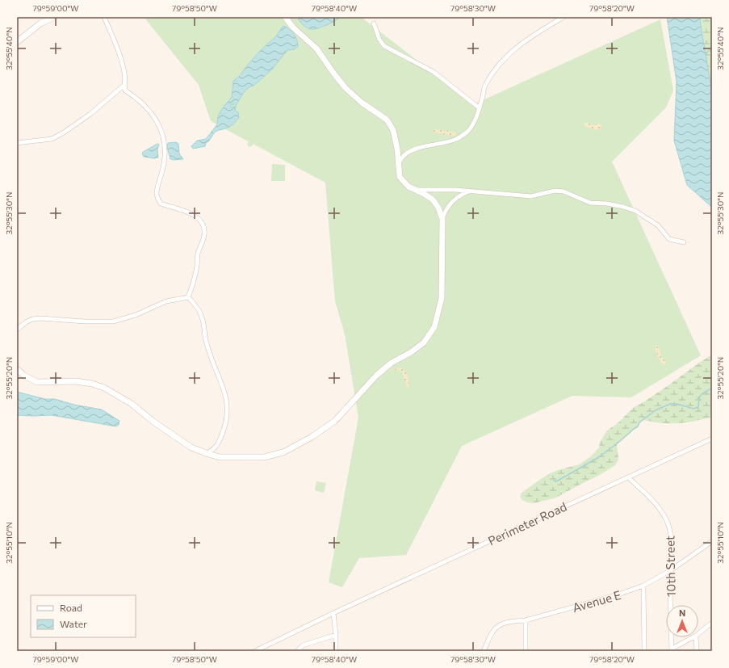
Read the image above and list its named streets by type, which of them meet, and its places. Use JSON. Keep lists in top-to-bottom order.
{
  "streets": {
    "street": ["Perimeter Road", "10th Street", "Avenue E"]
  },
  "crossings": [
    ["Perimeter Road", "10th Street"],
    ["10th Street", "Avenue E"]
  ],
  "legend": ["Road", "Water"],
  "north": "top",
  "coordinates": [
    "79°59'00\"W",
    "79°58'50\"W",
    "79°58'40\"W",
    "79°58'30\"W",
    "79°58'20\"W",
    "32°55'40\"N",
    "32°55'30\"N",
    "32°55'20\"N",
    "32°55'10\"N"
  ]
}
